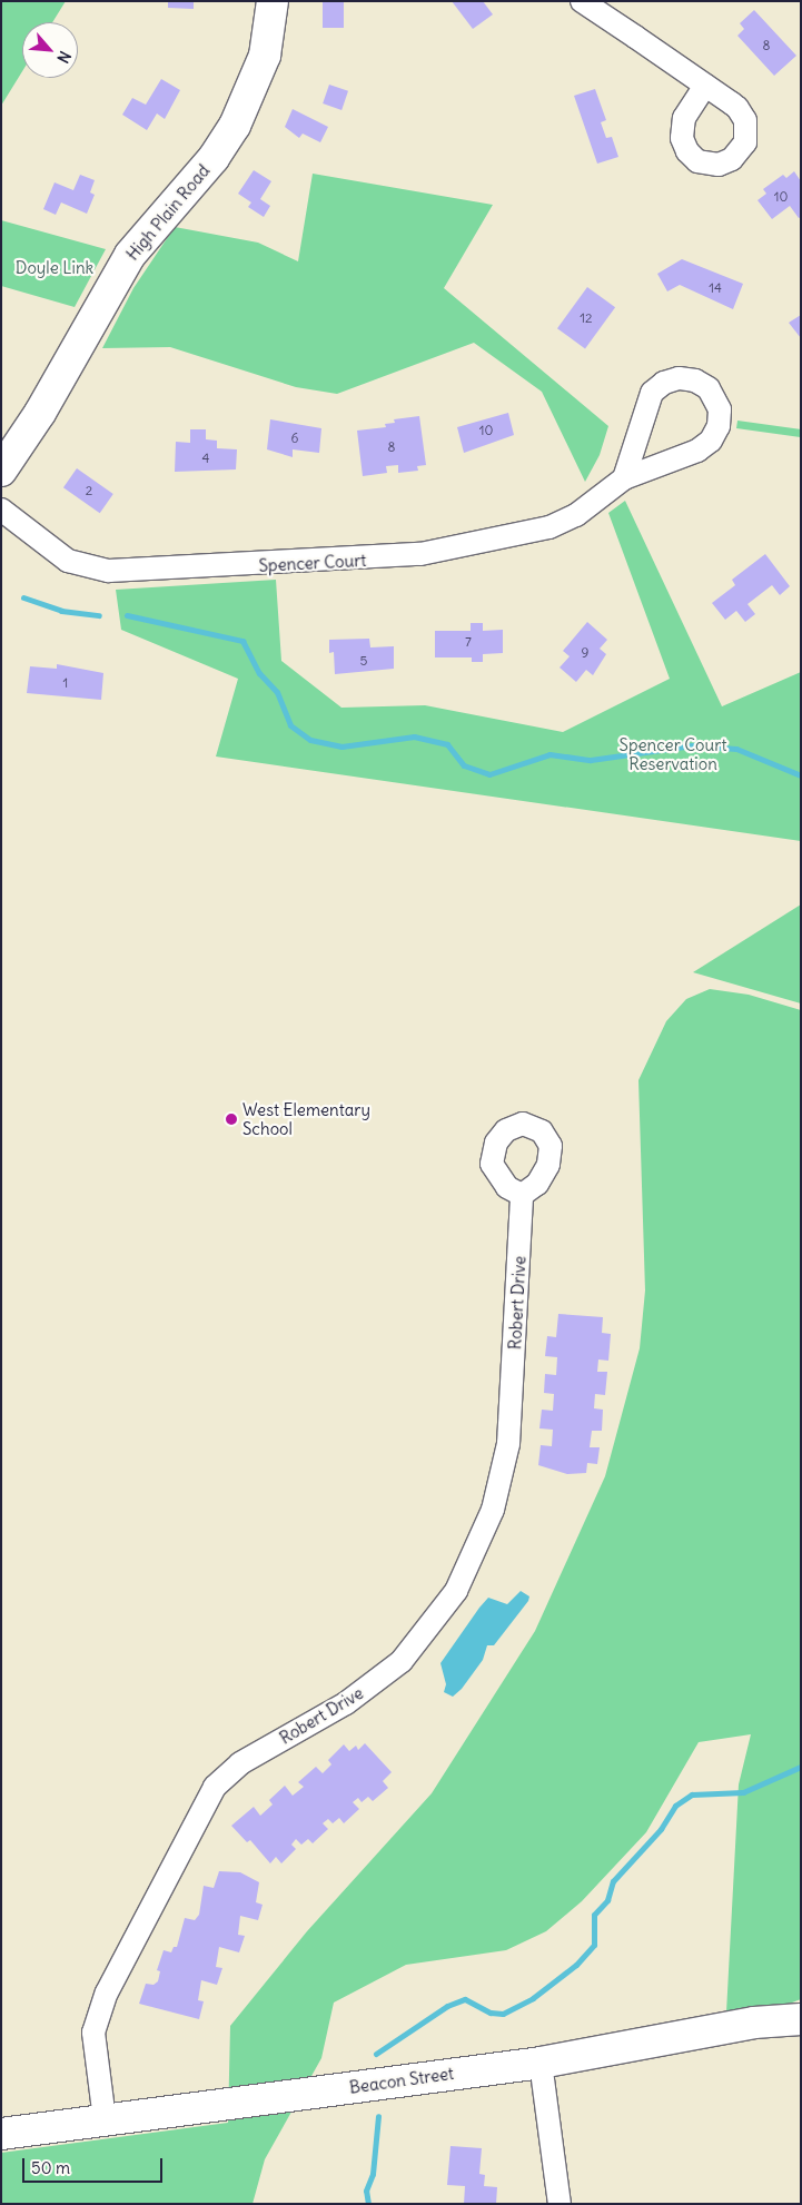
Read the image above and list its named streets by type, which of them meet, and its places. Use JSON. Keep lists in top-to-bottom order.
{
  "streets": {
    "main road": ["High Plain Road", "Beacon Street"],
    "street": ["Spencer Court", "Robert Drive"]
  },
  "crossings": [
    ["Robert Drive", "Beacon Street"]
  ],
  "parks": ["Doyle Link", "Spencer Court Reservation"],
  "places": ["West Elementary School"],
  "house_numbers": [
    "8",
    "10",
    "14",
    "12",
    "10",
    "6",
    "8",
    "4",
    "2",
    "7",
    "9",
    "5",
    "1"
  ],
  "scale_bar": "50 m",
  "north": "bottom right"
}
